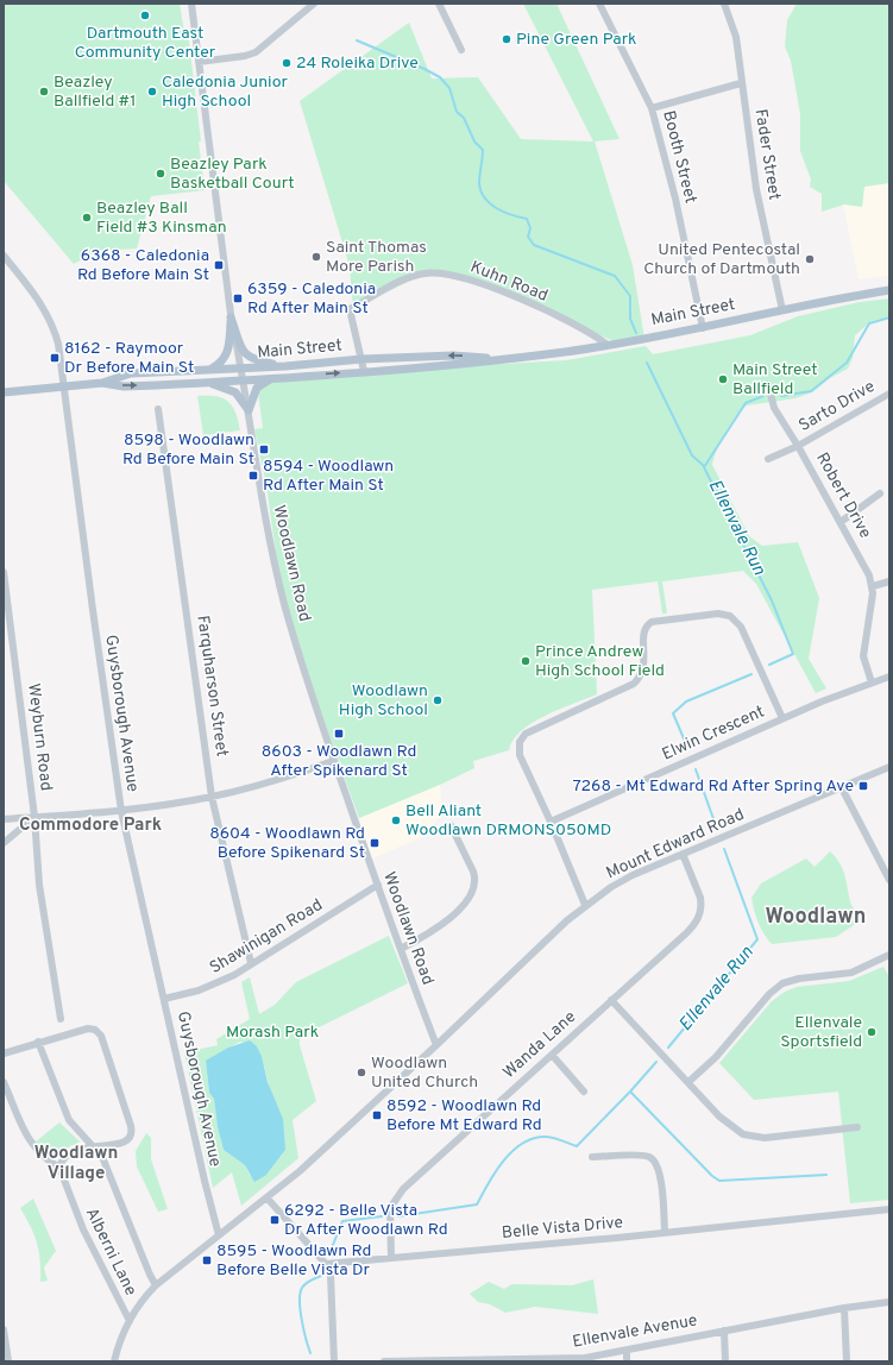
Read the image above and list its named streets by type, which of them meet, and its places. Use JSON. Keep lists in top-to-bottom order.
{
  "streets": {
    "main road": ["Main Street"],
    "street": [
      "Fader Street",
      "Booth Street",
      "Kuhn Road",
      "Sarto Drive",
      "Robert Drive",
      "Woodlawn Road",
      "Farquharson Street",
      "Guysborough Avenue",
      "Elwin Crescent",
      "Weyburn Road",
      "Mount Edward Road",
      "Shawinigan Road",
      "Wanda Lane",
      "Belle Vista Drive",
      "Alberni Lane",
      "Ellenvale Avenue"
    ]
  },
  "crossings": [
    ["Fader Street", "Main Street"],
    ["Booth Street", "Main Street"],
    ["Kuhn Road", "Main Street"],
    ["Main Street", "Woodlawn Road"],
    ["Main Street", "Guysborough Avenue"],
    ["Sarto Drive", "Robert Drive"],
    ["Robert Drive", "Elwin Crescent"],
    ["Woodlawn Road", "Mount Edward Road"],
    ["Woodlawn Road", "Shawinigan Road"],
    ["Farquharson Street", "Shawinigan Road"],
    ["Guysborough Avenue", "Shawinigan Road"],
    ["Mount Edward Road", "Wanda Lane"],
    ["Wanda Lane", "Belle Vista Drive"]
  ],
  "districts": ["Commodore Park", "Woodlawn", "Woodlawn Village"],
  "water": ["Ellenvale Run"],
  "parks": ["Morash Park"],
  "places": {
    "other": [
      "Dartmouth East Community Center",
      "Pine Green Park",
      "24 Roleika Drive",
      "Beazley Ballfield #1",
      "Caledonia Junior High School",
      "Beazley Park Basketball Court",
      "Beazley Ball Field #3 Kinsman",
      "Saint Thomas More Parish",
      "United Pentecostal Church of Dartmouth",
      "Main Street Ballfield",
      "Prince Andrew High School Field",
      "Woodlawn High School",
      "Bell Aliant Woodlawn DRMONS050MD",
      "Ellenvale Sportsfield",
      "Woodlawn United Church"
    ],
    "transit": [
      "6368 - Caledonia Rd Before Main St",
      "6359 - Caledonia Rd After Main St",
      "8162 - Raymoor Dr Before Main St",
      "8598 - Woodlawn Rd Before Main St",
      "8594 - Woodlawn Rd After Main St",
      "8603 - Woodlawn Rd After Spikenard St",
      "7268 - Mt Edward Rd After Spring Ave",
      "8604 - Woodlawn Rd Before Spikenard St",
      "8592 - Woodlawn Rd Before Mt Edward Rd",
      "6292 - Belle Vista Dr After Woodlawn Rd",
      "8595 - Woodlawn Rd Before Belle Vista Dr"
    ]
  }
}
